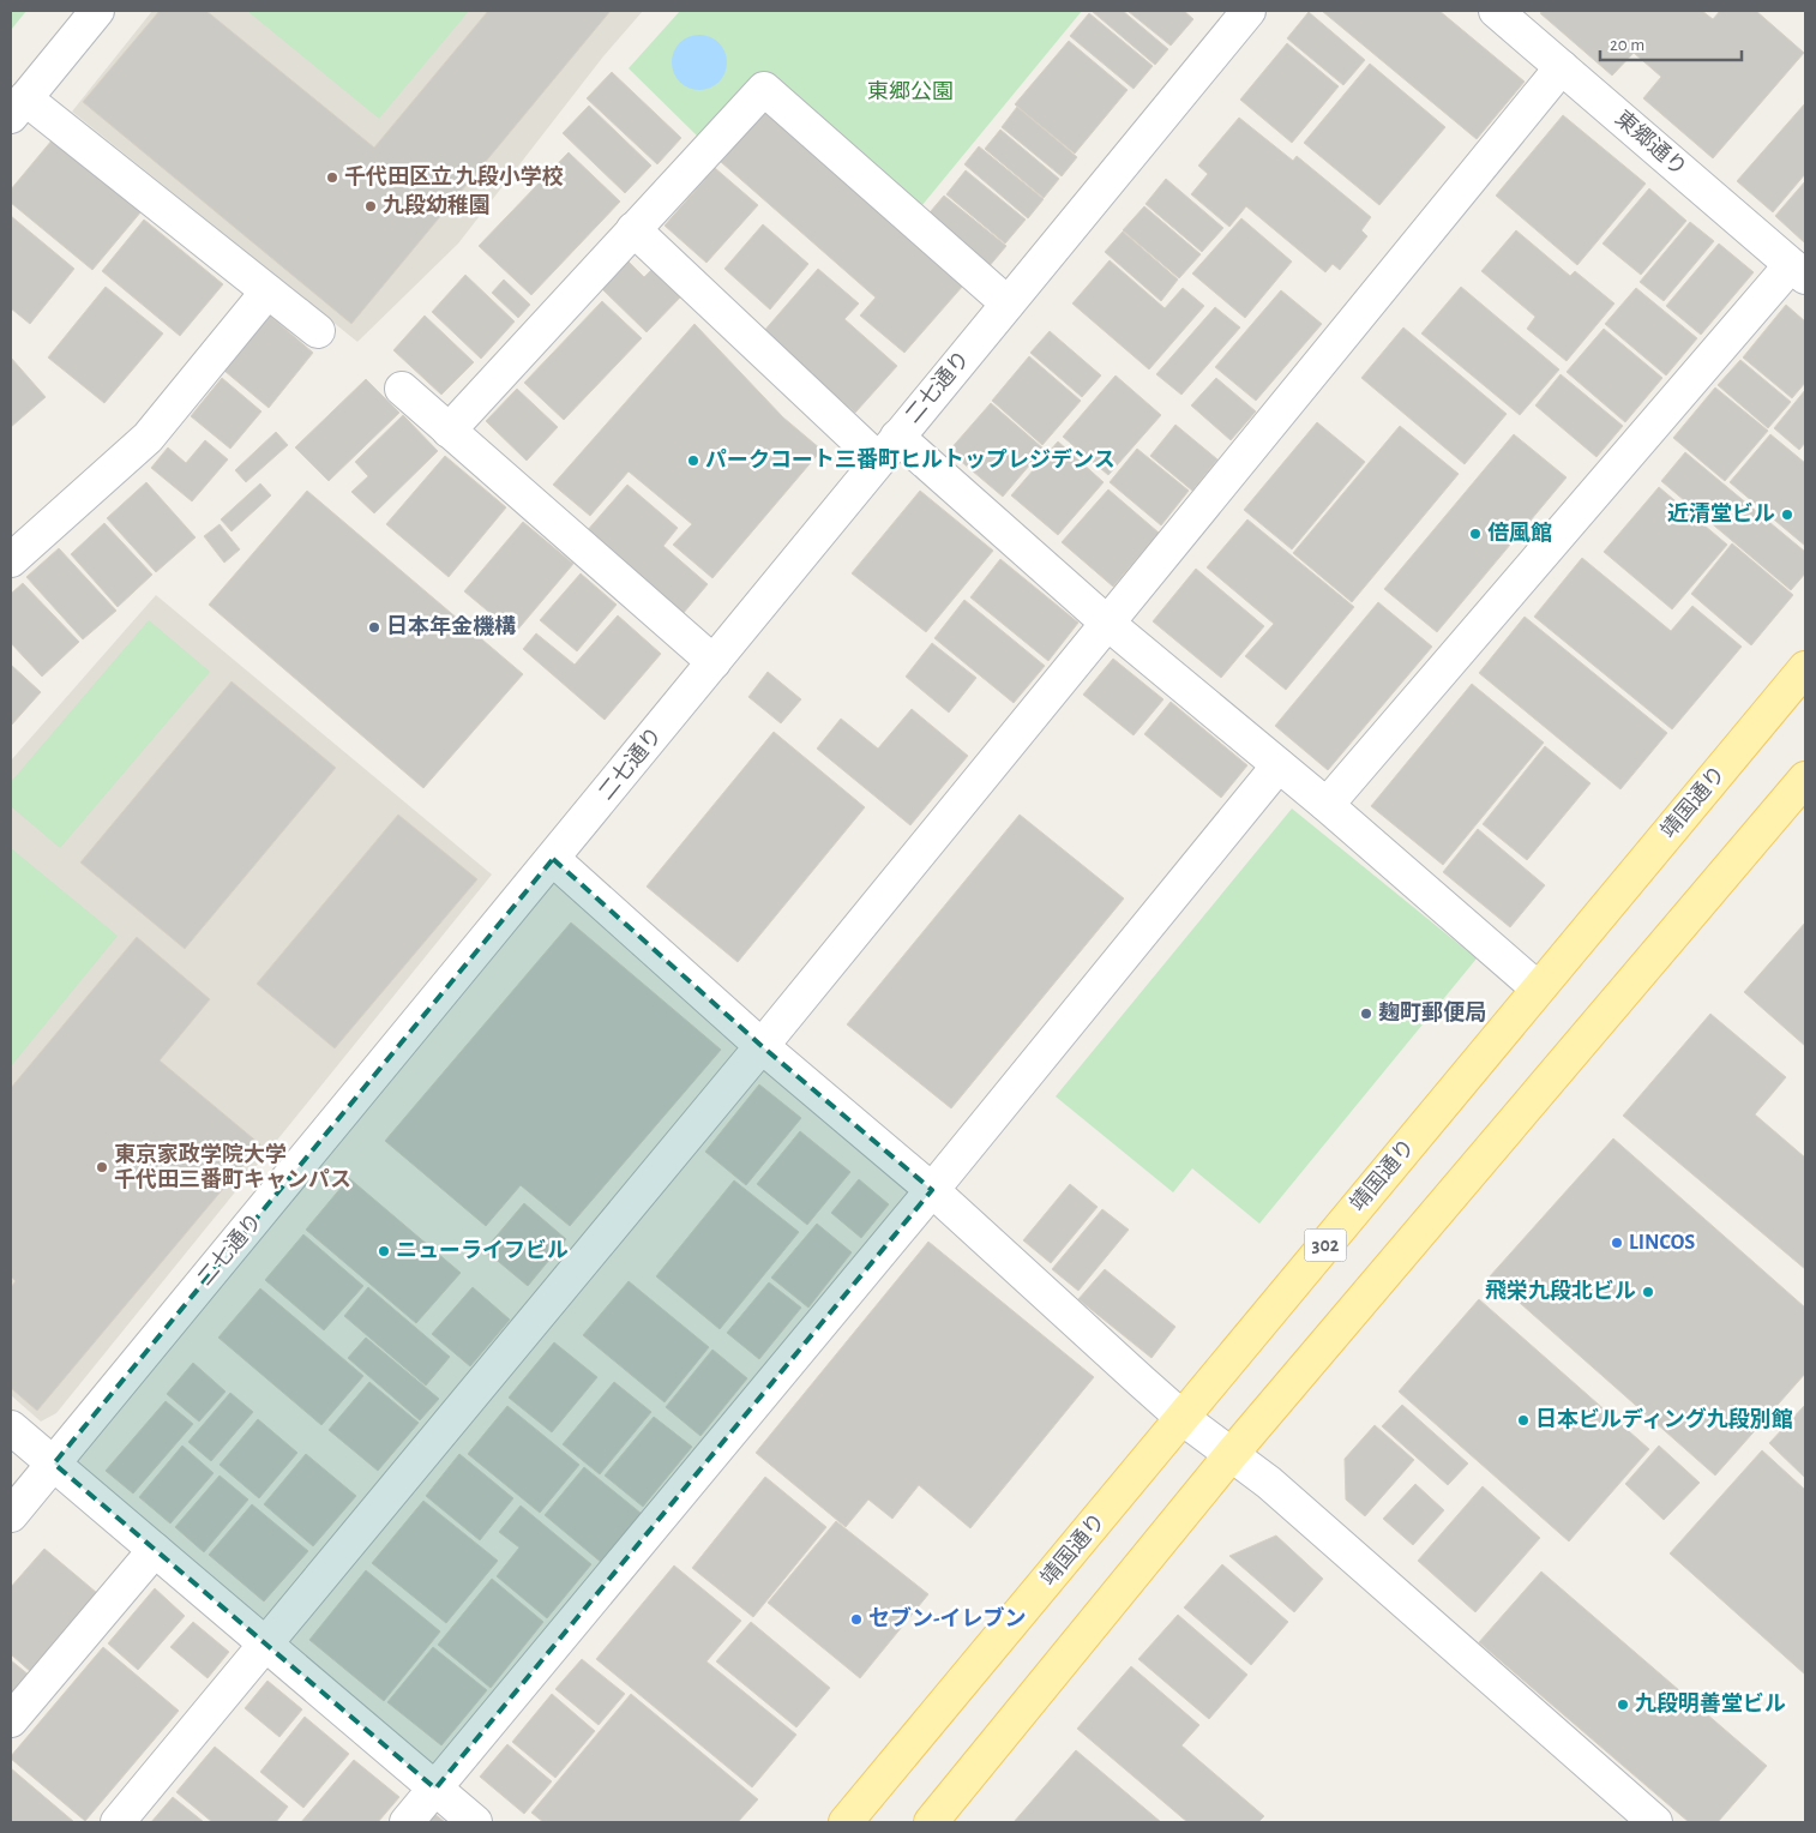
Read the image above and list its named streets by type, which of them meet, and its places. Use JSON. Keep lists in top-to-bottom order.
{
  "streets": {
    "main road": ["靖国通り", "302"],
    "street": ["東郷通り", "二七通り"]
  },
  "parks": ["東郷公園"],
  "places": [
    "千代田区立 九段小学校",
    "九段幼稚園",
    "パークコート三番町ヒルトップレジデンス",
    "近清堂ビル",
    "倍風館",
    "日本年金機構",
    "麹町郵便局",
    "東京家政学院大学 千代田三番町キャンパス",
    "LINCOS",
    "ニューライフビル",
    "飛栄九段北ビル",
    "日本ビルディング九段別館",
    "セブン-イレブン",
    "九段明善堂ビル"
  ],
  "scale_bar": "20 m"
}
